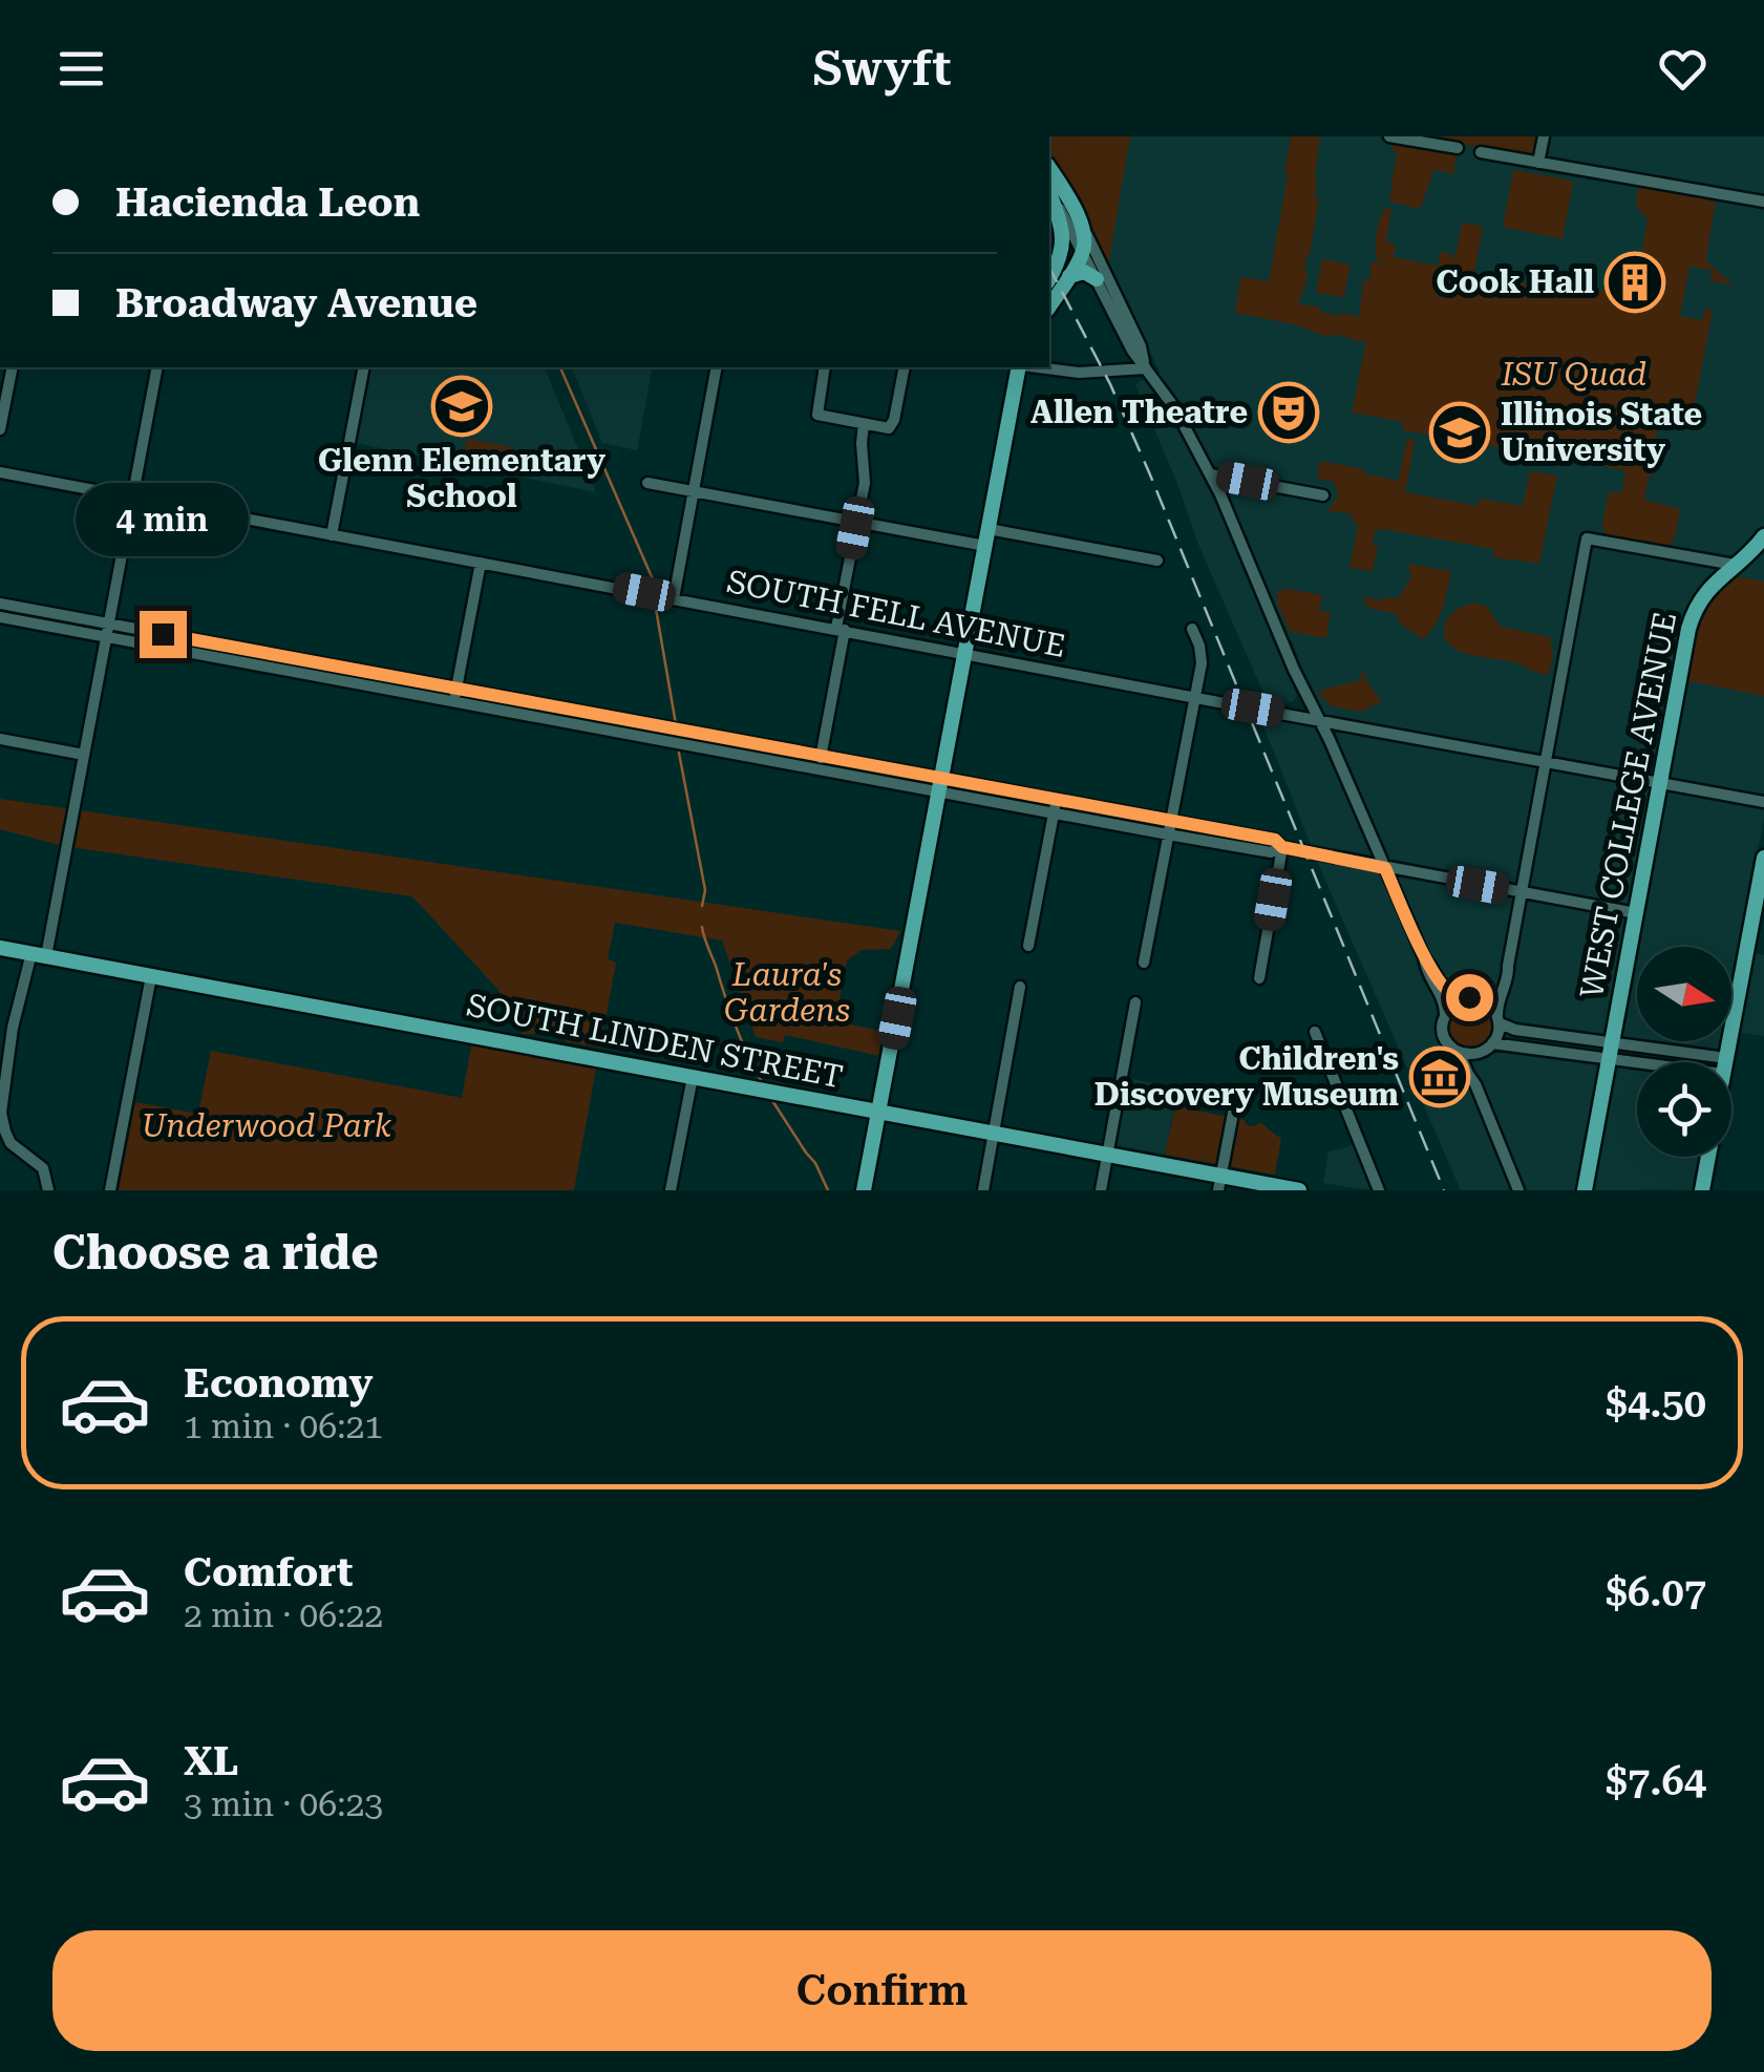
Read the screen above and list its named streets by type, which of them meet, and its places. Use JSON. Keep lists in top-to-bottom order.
{
  "streets": {
    "main road": ["WEST COLLEGE AVENUE", "SOUTH LINDEN STREET"],
    "street": ["SOUTH FELL AVENUE"]
  },
  "crossings": [
    ["SOUTH FELL AVENUE", "WEST COLLEGE AVENUE"]
  ],
  "parks": ["ISU Quad", "Laura's Gardens", "Underwood Park"],
  "places": {
    "building": ["Cook Hall"],
    "school or university": ["Glenn Elementary School", "Illinois State University"],
    "theatre": ["Allen Theatre"],
    "museum": ["Children's Discovery Museum"]
  },
  "north": "right",
  "page": {
    "header": "Swyft",
    "banner": ["Hacienda Leon", "Broadway Avenue"],
    "bubble": "4 min",
    "heading": "Choose a ride",
    "list": [
      {
        "name": "Economy",
        "note": "1 min · 06:21",
        "value": "$4.50"
      },
      {
        "name": "Comfort",
        "note": "2 min · 06:22",
        "value": "$6.07"
      },
      {
        "name": "XL",
        "note": "3 min · 06:23",
        "value": "$7.64"
      }
    ],
    "buttons": "Confirm"
  }
}
